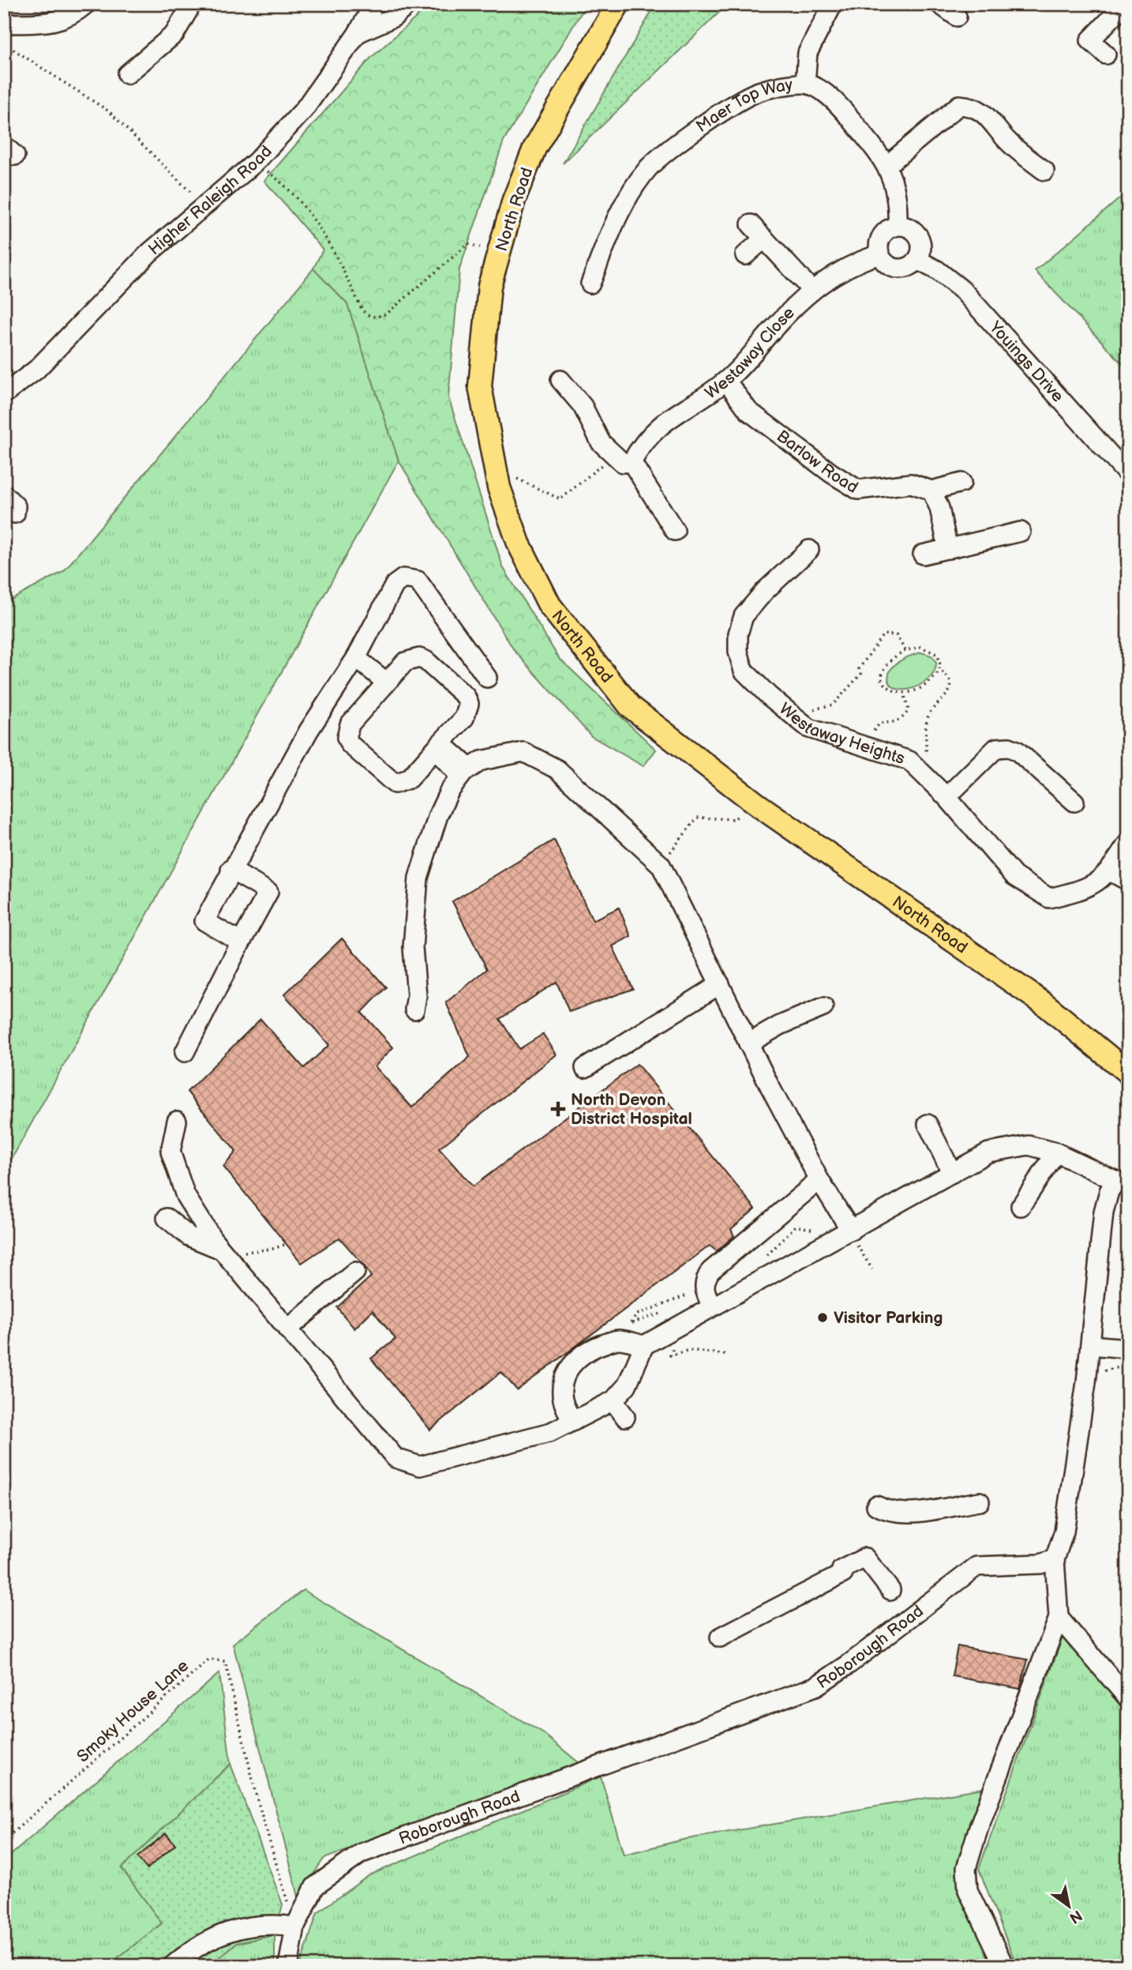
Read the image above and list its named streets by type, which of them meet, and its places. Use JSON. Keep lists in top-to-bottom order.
{
  "streets": {
    "main road": ["North Road"],
    "street": [
      "Maer Top Way",
      "Higher Raleigh Road",
      "Westaway Close",
      "Youings Drive",
      "Barlow Road",
      "Westaway Heights",
      "Roborough Road"
    ],
    "path": ["Smoky House Lane"]
  },
  "crossings": [
    ["Maer Top Way", "Westaway Close"],
    ["Maer Top Way", "Youings Drive"],
    ["Westaway Close", "Youings Drive"],
    ["Westaway Close", "Barlow Road"],
    ["Roborough Road", "Smoky House Lane"]
  ],
  "places": {
    "health": ["North Devon District Hospital"],
    "other": ["Visitor Parking"]
  },
  "north": "bottom right"
}
